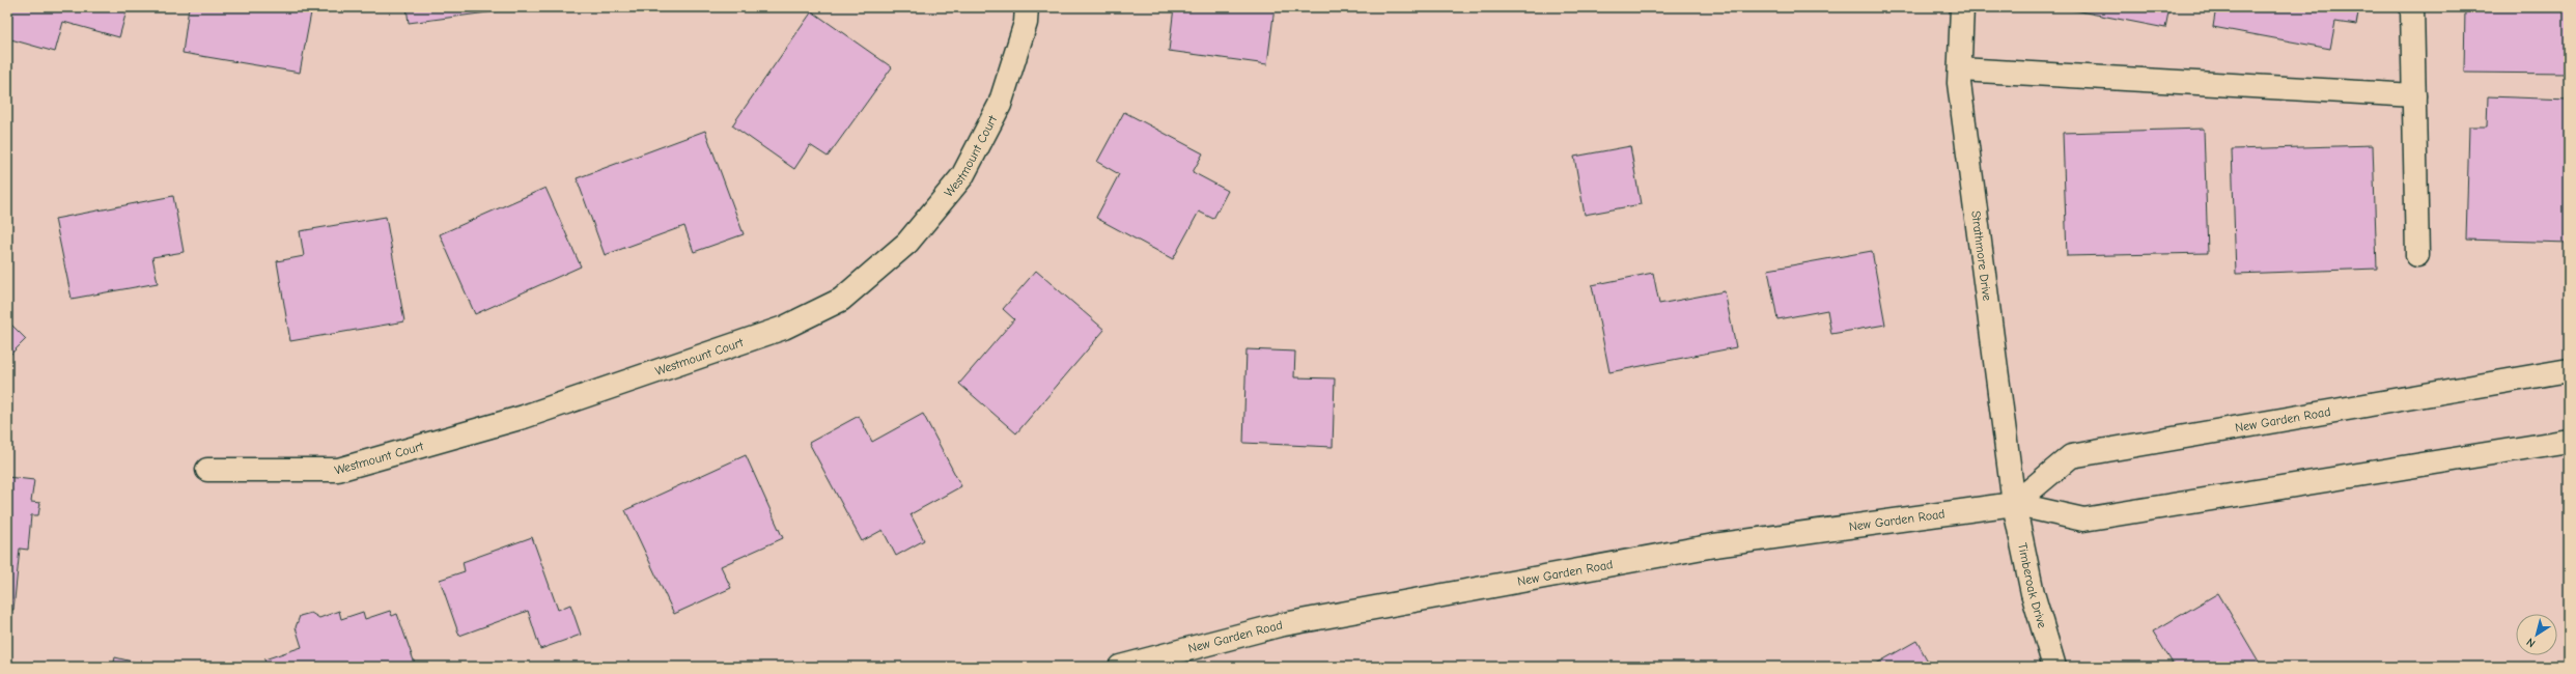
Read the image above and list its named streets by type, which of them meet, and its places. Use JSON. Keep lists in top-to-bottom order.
{
  "streets": {
    "street": [
      "Westmount Court",
      "Strathmore Drive",
      "New Garden Road",
      "Timberoak Drive"
    ]
  },
  "crossings": [
    ["Strathmore Drive", "New Garden Road"],
    ["Strathmore Drive", "Timberoak Drive"],
    ["New Garden Road", "Timberoak Drive"]
  ],
  "north": "bottom left"
}
